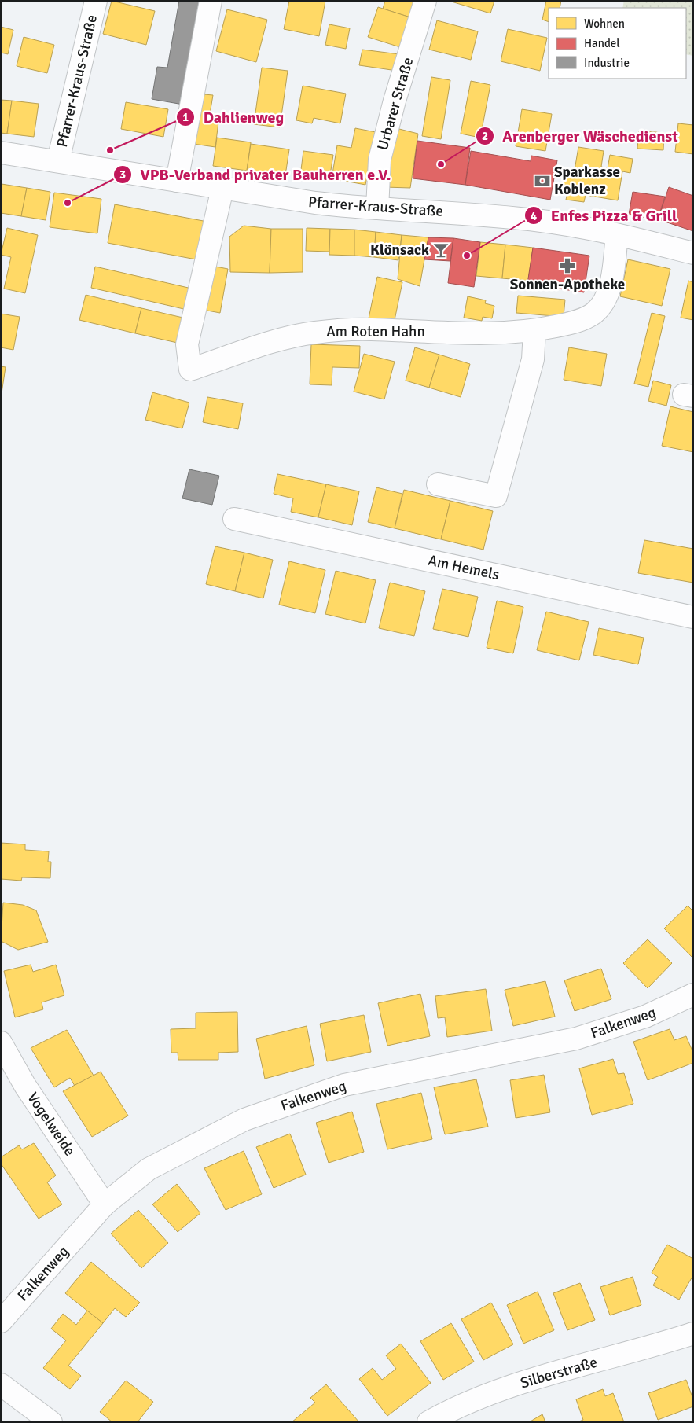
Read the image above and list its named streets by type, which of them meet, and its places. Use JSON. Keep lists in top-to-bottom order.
{
  "streets": {
    "street": [
      "Pfarrer-Kraus-Straße",
      "Urbarer Straße",
      "Am Roten Hahn",
      "Am Hemels",
      "Falkenweg",
      "Vogelweide",
      "Silberstraße"
    ]
  },
  "crossings": [
    ["Pfarrer-Kraus-Straße", "Urbarer Straße"],
    ["Pfarrer-Kraus-Straße", "Am Roten Hahn"],
    ["Falkenweg", "Vogelweide"]
  ],
  "places": {
    "other": [
      "Dahlienweg",
      "Arenberger Wäschedienst",
      "VPB-Verband privater Bauherren e.V.",
      "Enfes Pizza & Grill"
    ],
    "bank": ["Sparkasse Koblenz"],
    "bar": ["Klönsack"],
    "pharmacy": ["Sonnen-Apotheke"]
  },
  "legend": ["Wohnen", "Handel", "Industrie"]
}
